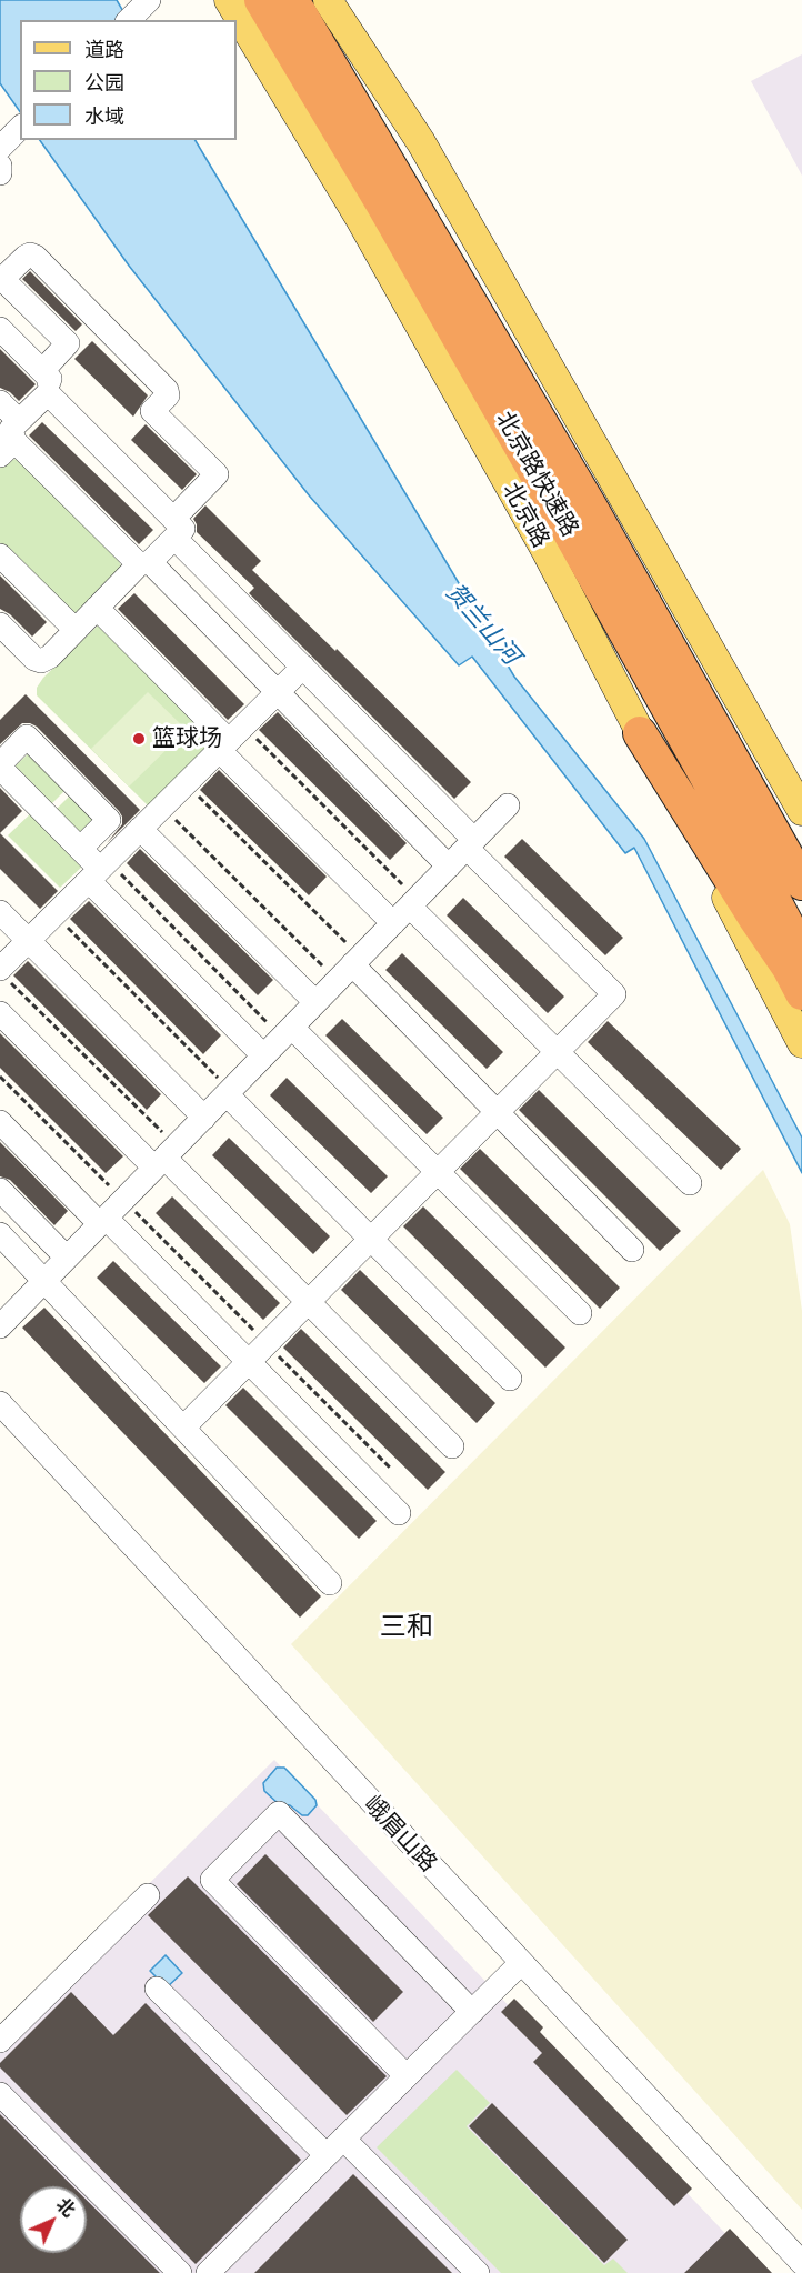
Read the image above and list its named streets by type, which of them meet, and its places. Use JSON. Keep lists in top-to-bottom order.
{
  "streets": {
    "highway": ["北京路快速路"],
    "main road": ["北京路"],
    "street": ["峨眉山路"]
  },
  "districts": ["三和"],
  "water": ["贺兰山河"],
  "places": ["篮球场"],
  "legend": ["道路", "公园", "水域"],
  "north": "top right"
}
